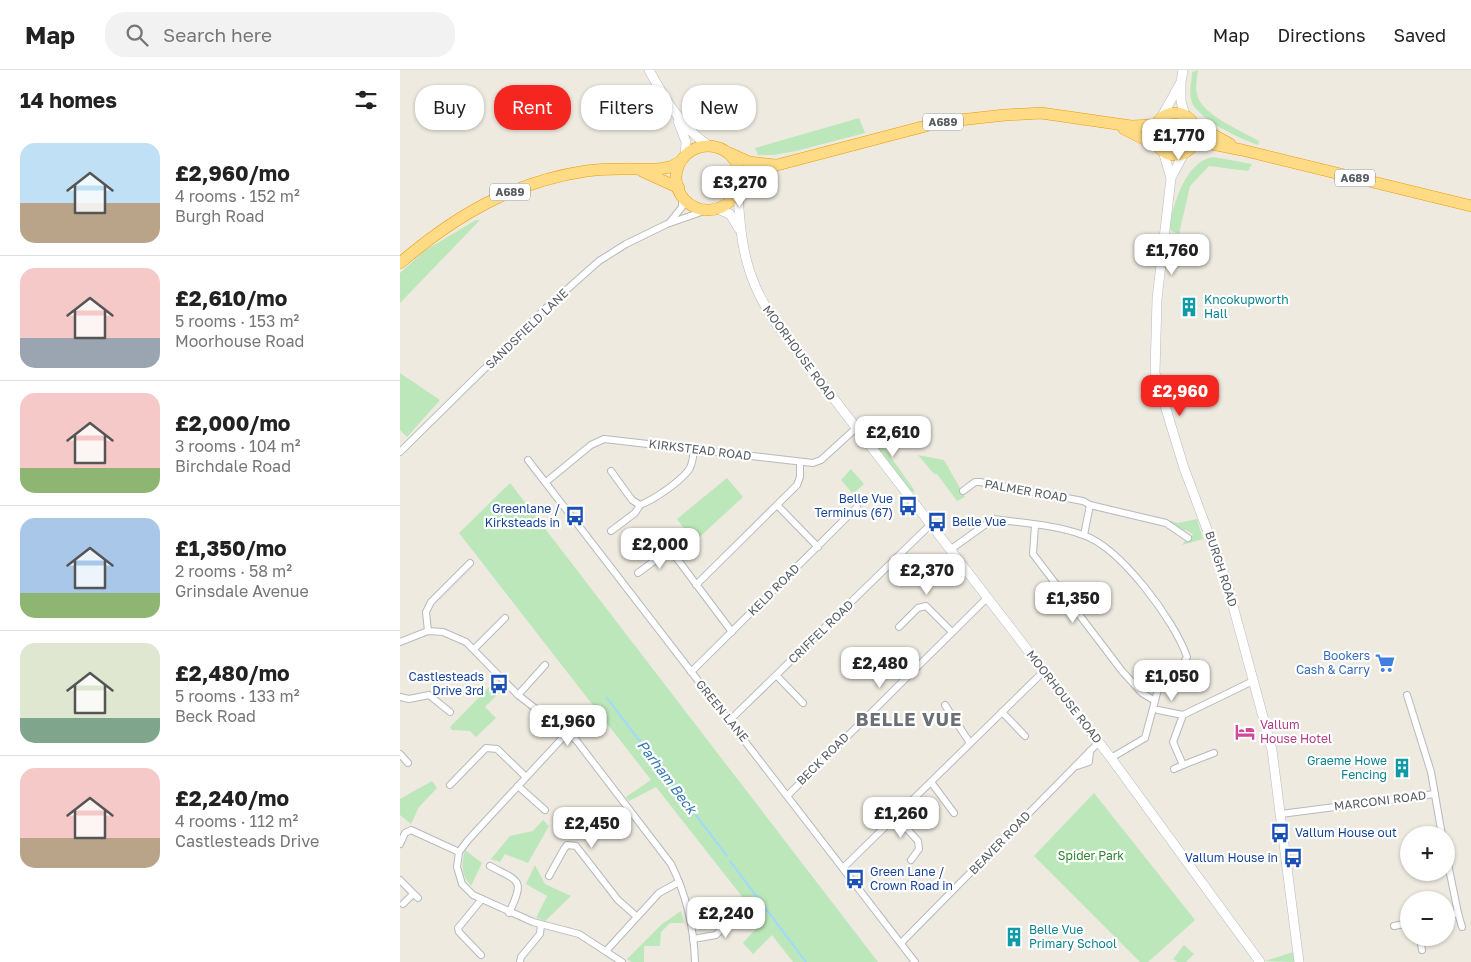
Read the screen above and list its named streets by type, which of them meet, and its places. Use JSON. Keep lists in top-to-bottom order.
{
  "streets": {
    "highway": ["A689"],
    "main road": ["MOORHOUSE ROAD", "BURGH ROAD"],
    "street": [
      "SANDSFIELD LANE",
      "KIRKSTEAD ROAD",
      "PALMER ROAD",
      "KELD ROAD",
      "CRIFFEL ROAD",
      "GREEN LANE",
      "BECK ROAD",
      "MARCONI ROAD",
      "BEAVER ROAD"
    ]
  },
  "crossings": [
    ["A689", "SANDSFIELD LANE"],
    ["A689", "MOORHOUSE ROAD"],
    ["A689", "BURGH ROAD"],
    ["SANDSFIELD LANE", "MOORHOUSE ROAD"],
    ["MOORHOUSE ROAD", "KIRKSTEAD ROAD"],
    ["MOORHOUSE ROAD", "CRIFFEL ROAD"],
    ["MOORHOUSE ROAD", "BECK ROAD"],
    ["MOORHOUSE ROAD", "BEAVER ROAD"],
    ["KIRKSTEAD ROAD", "GREEN LANE"],
    ["BURGH ROAD", "MARCONI ROAD"],
    ["KELD ROAD", "GREEN LANE"],
    ["CRIFFEL ROAD", "GREEN LANE"],
    ["GREEN LANE", "BECK ROAD"],
    ["GREEN LANE", "BEAVER ROAD"]
  ],
  "districts": ["BELLE VUE"],
  "water": ["Parham Beck"],
  "parks": ["Spider Park"],
  "places": {
    "building": ["Kncokupworth Hall", "Graeme Howe Fencing", "Belle Vue Primary School"],
    "bus stop": [
      "Belle Vue Terminus (67)",
      "Greenlane / Kirksteads in",
      "Belle Vue",
      "Castlesteads Drive 3rd",
      "Vallum House out",
      "Vallum House in",
      "Green Lane / Crown Road in"
    ],
    "supermarket": ["Bookers Cash & Carry"],
    "hotel": ["Vallum House Hotel"]
  },
  "page": {
    "header": "Map",
    "search": "Search here",
    "nav": ["Map", "Directions", "Saved"],
    "heading": "14 homes",
    "chip": [
      "Buy",
      "Rent",
      "Filters",
      "New"
    ],
    "price": [
      "£1,770",
      "£3,270",
      "£1,760",
      "£2,960",
      "£2,610",
      "£2,000",
      "£2,370",
      "£1,350",
      "£2,480",
      "£1,050",
      "£1,960",
      "£1,260",
      "£2,450",
      "£2,240"
    ],
    "list": [
      {
        "name": "£2,960/mo",
        "note": "4 rooms · 152 m² · Burgh Road"
      },
      {
        "name": "£2,610/mo",
        "note": "5 rooms · 153 m² · Moorhouse Road"
      },
      {
        "name": "£2,000/mo",
        "note": "3 rooms · 104 m² · Birchdale Road"
      },
      {
        "name": "£1,350/mo",
        "note": "2 rooms · 58 m² · Grinsdale Avenue"
      },
      {
        "name": "£2,480/mo",
        "note": "5 rooms · 133 m² · Beck Road"
      },
      {
        "name": "£2,240/mo",
        "note": "4 rooms · 112 m² · Castlesteads Drive"
      }
    ],
    "map_buttons": ["+", "−"]
  }
}
